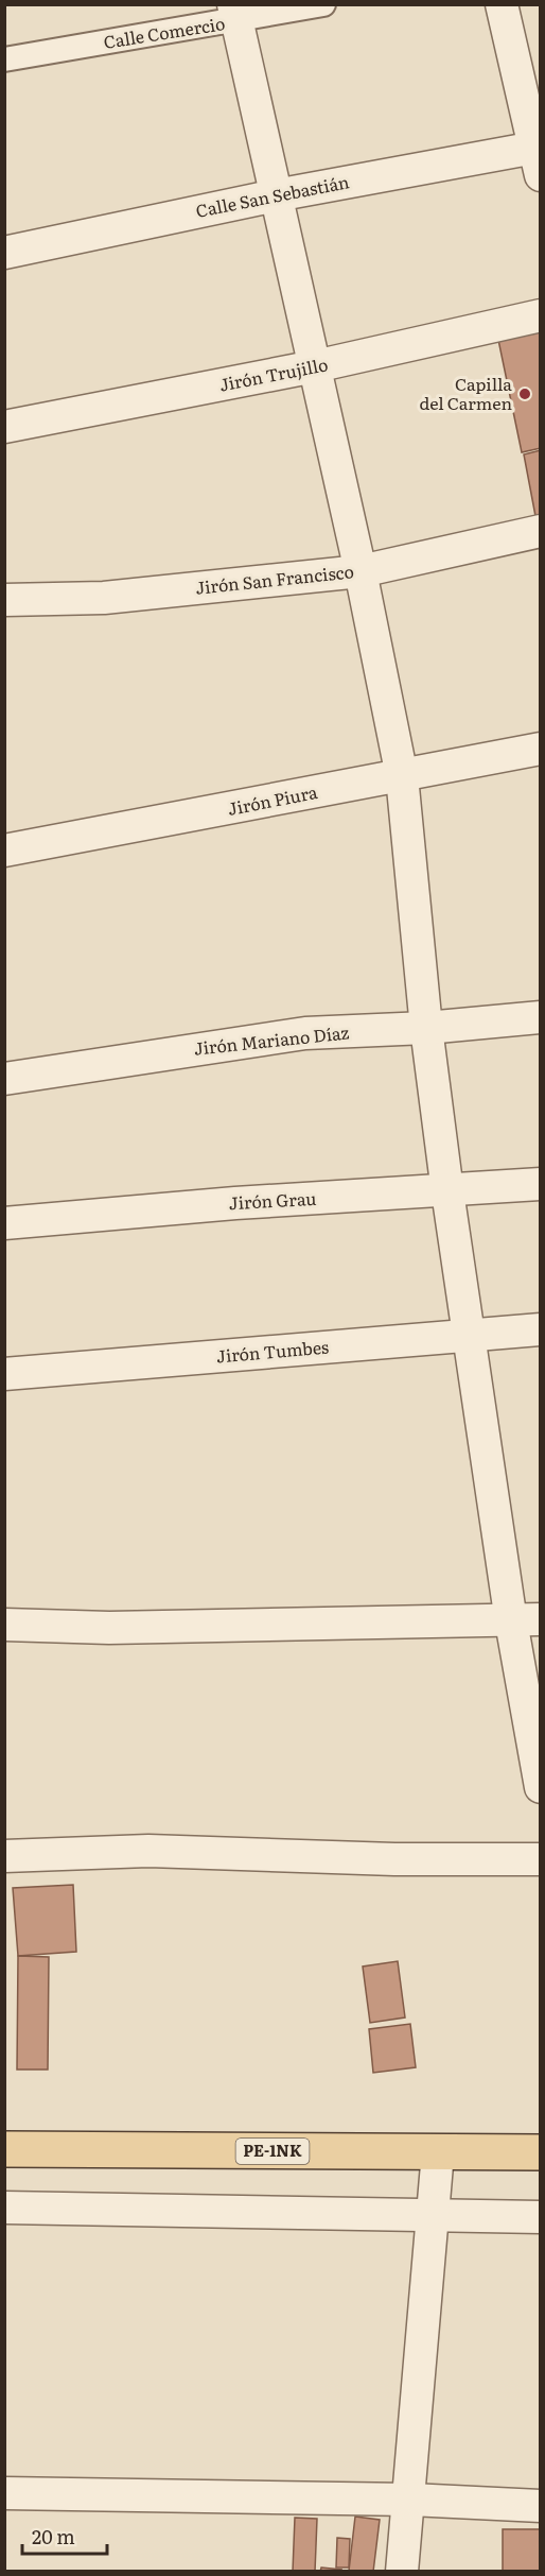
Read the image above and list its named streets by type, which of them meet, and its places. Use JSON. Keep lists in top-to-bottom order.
{
  "streets": {
    "main road": ["PE-1NK"],
    "street": [
      "Calle Comercio",
      "Calle San Sebastián",
      "Jirón Trujillo",
      "Jirón San Francisco",
      "Jirón Piura",
      "Jirón Mariano Díaz",
      "Jirón Grau",
      "Jirón Tumbes"
    ]
  },
  "places": ["Capilla del Carmen"],
  "scale_bar": "20 m"
}
